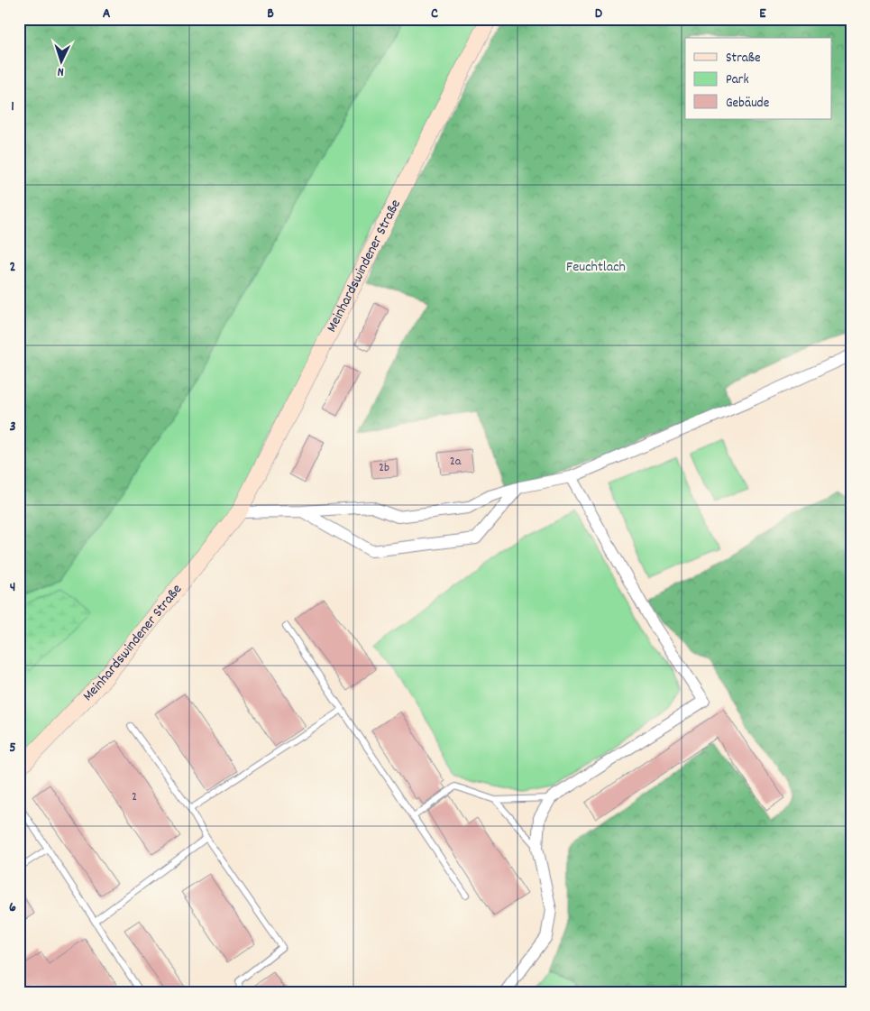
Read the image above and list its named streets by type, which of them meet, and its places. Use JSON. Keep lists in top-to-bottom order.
{
  "streets": {
    "street": ["Meinhardswindener Straße"]
  },
  "parks": ["Feuchtlach"],
  "house_numbers": ["2a", "2b", "2"],
  "legend": ["Straße", "Park", "Gebäude"],
  "north": "bottom",
  "grid": {
    "columns": [
      "A",
      "B",
      "C",
      "D",
      "E"
    ],
    "rows": [
      "1",
      "2",
      "3",
      "4",
      "5",
      "6"
    ]
  }
}
